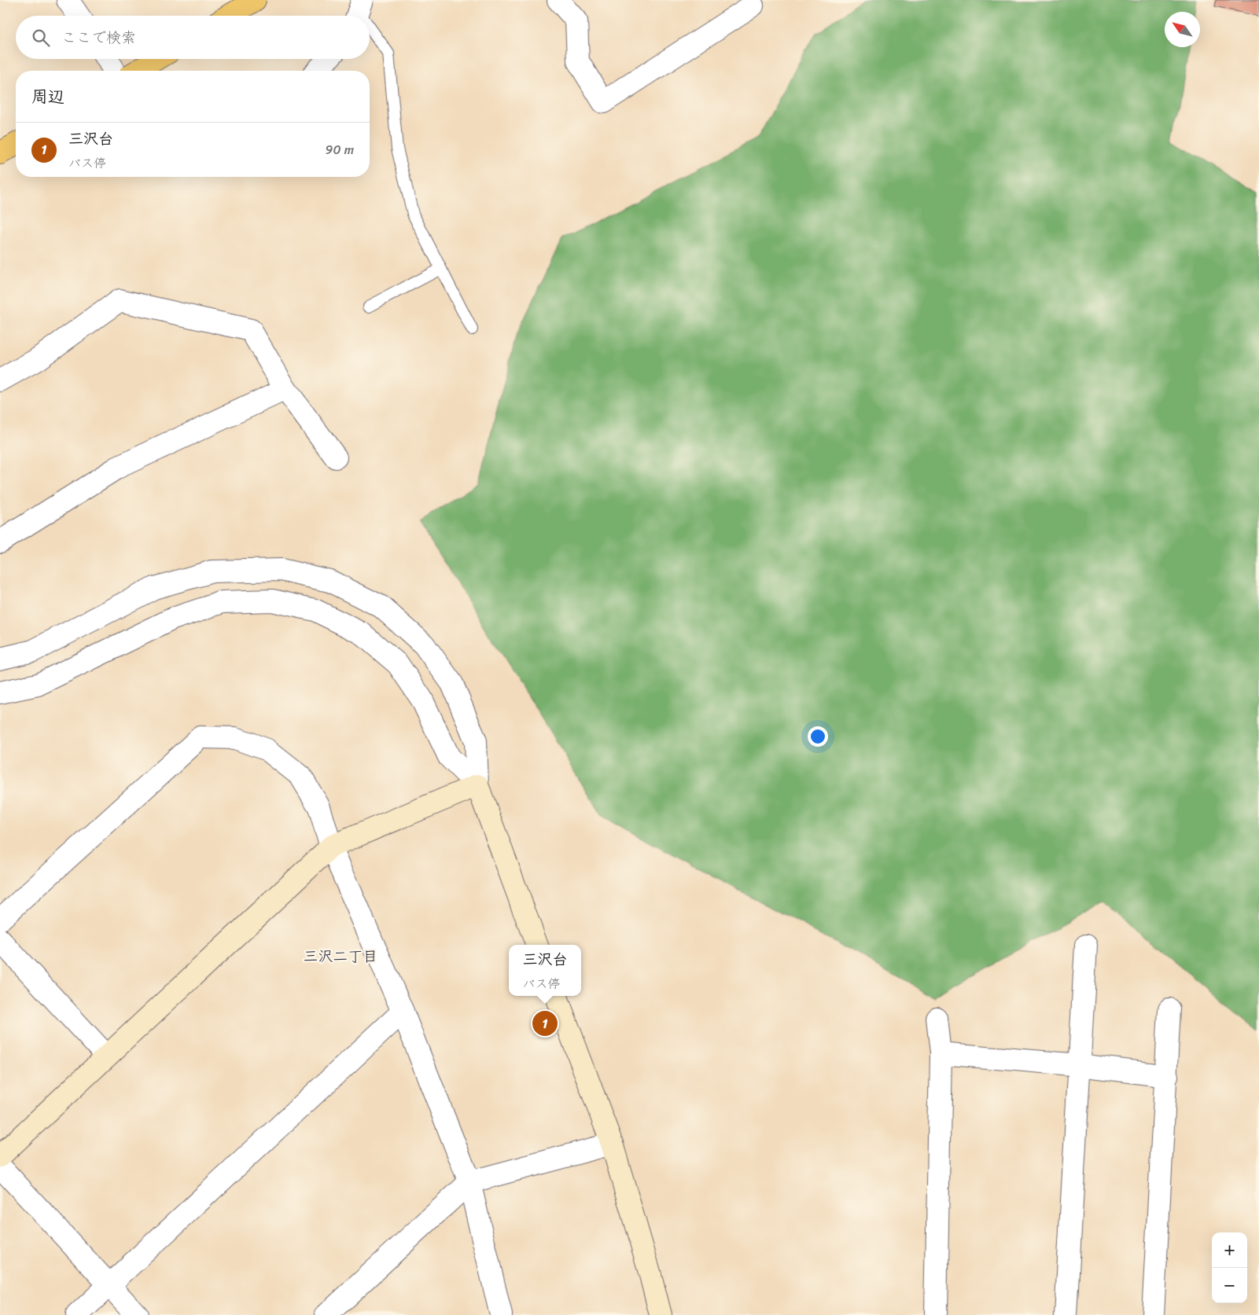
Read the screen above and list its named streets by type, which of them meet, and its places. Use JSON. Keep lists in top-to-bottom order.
{
  "districts": ["三沢二丁目"],
  "north": "top left",
  "page": {
    "search": "ここで検索",
    "heading": "周辺",
    "list": [
      {
        "mark": "1",
        "name": "三沢台",
        "note": "バス停",
        "value": "90 m"
      }
    ],
    "popup": ["三沢台", "バス停"],
    "pins": "1",
    "map_buttons": ["+", "−"]
  }
}
